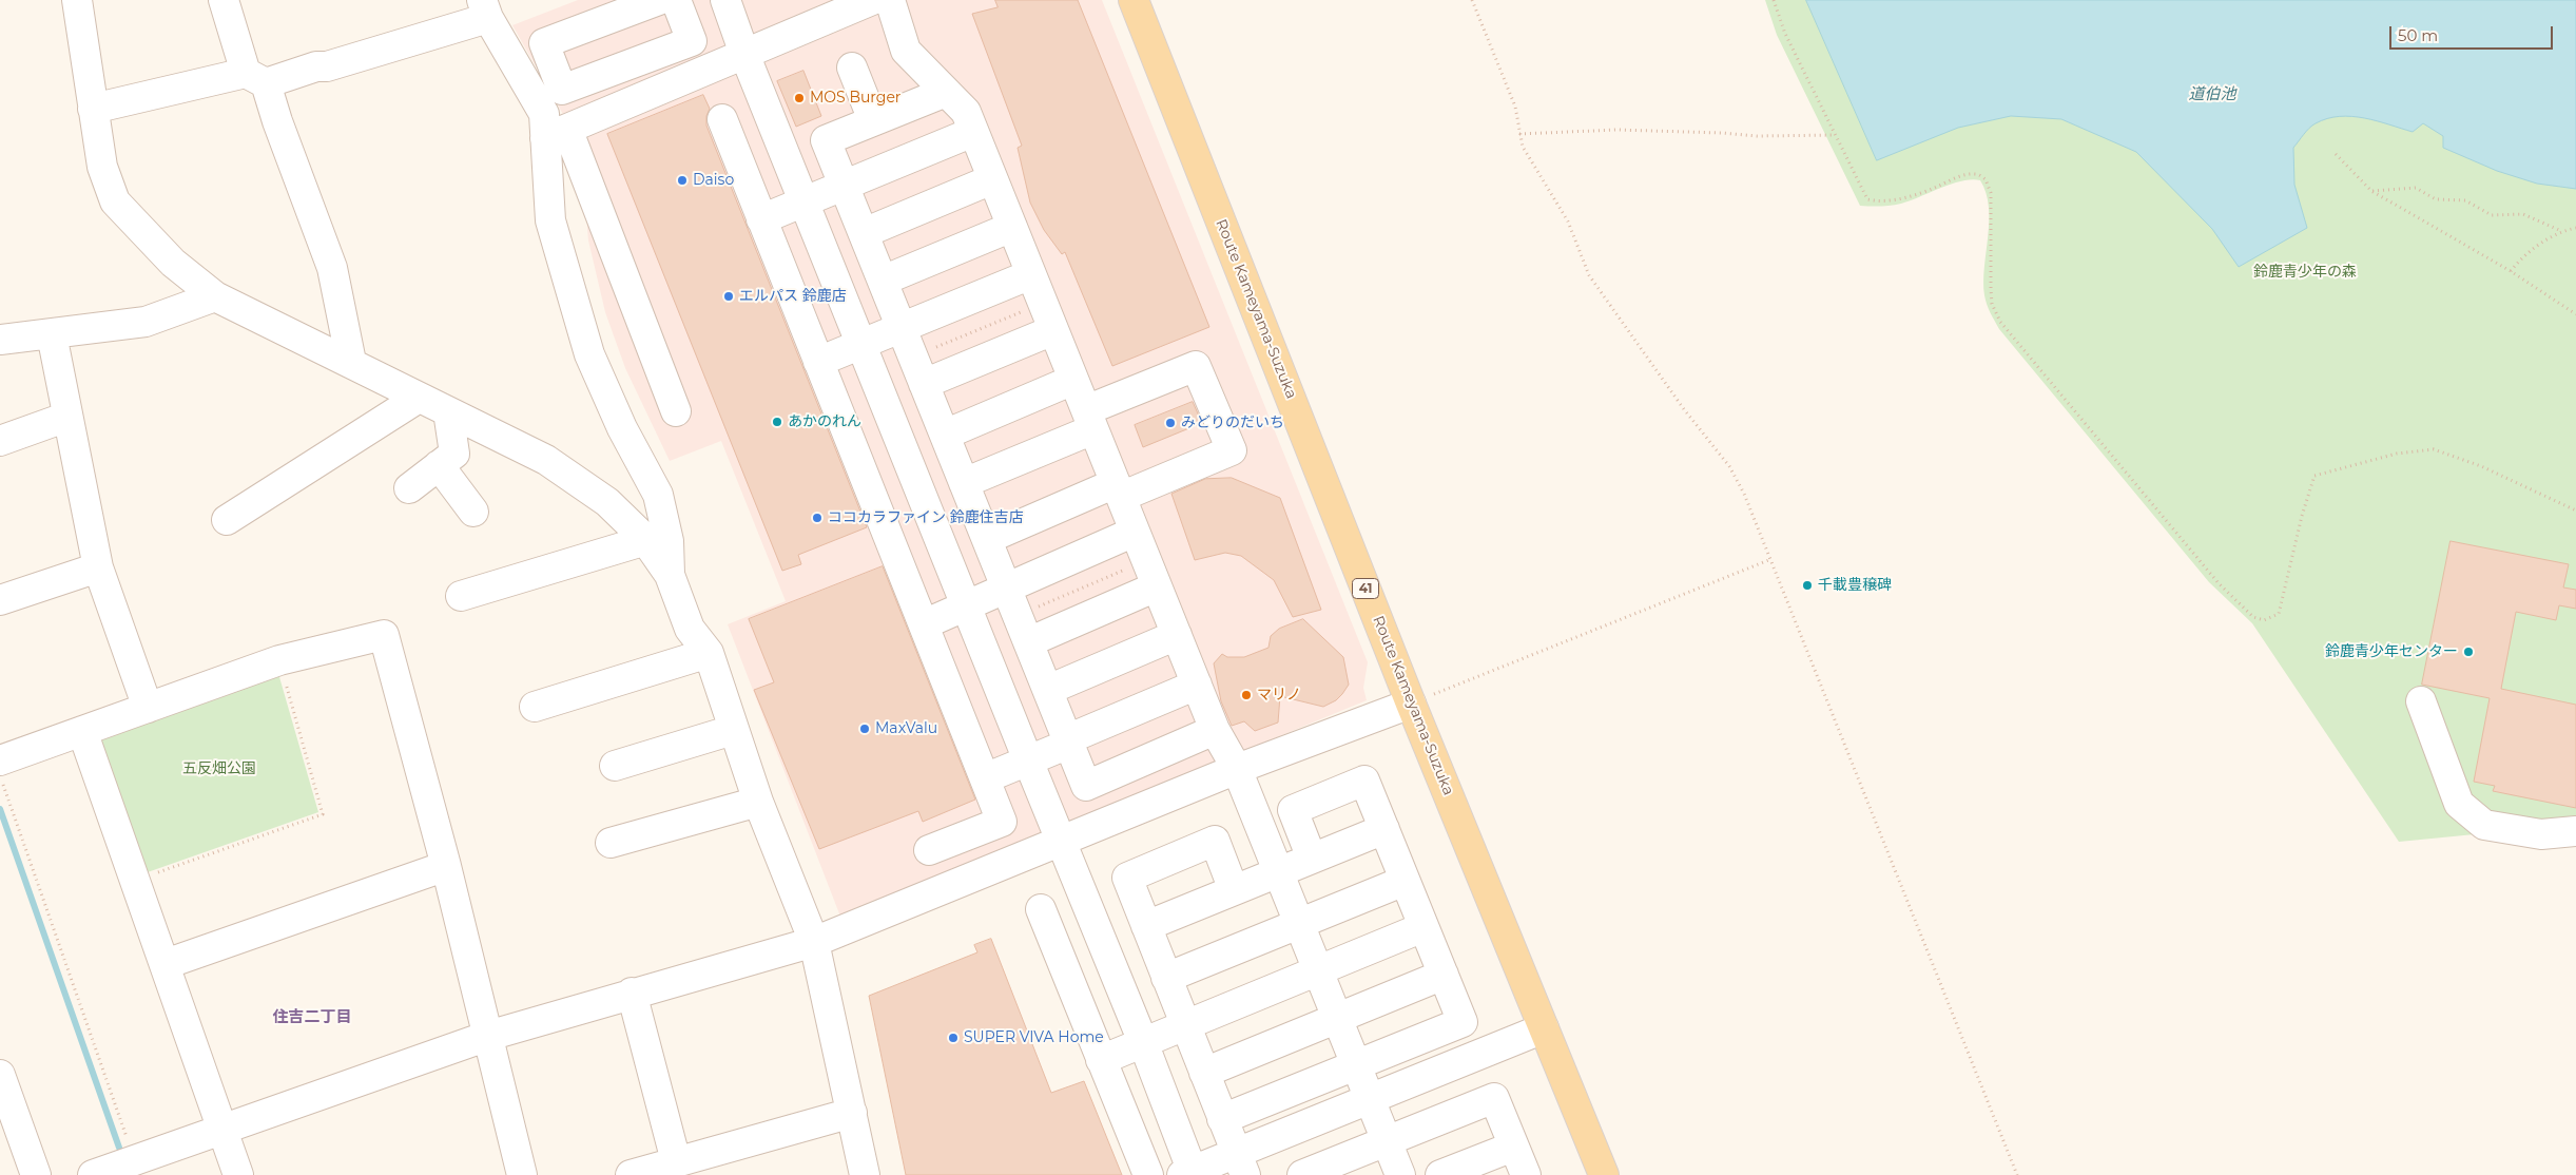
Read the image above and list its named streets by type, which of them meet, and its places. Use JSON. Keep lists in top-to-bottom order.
{
  "streets": {
    "main road": ["Route Kameyama-Suzuka", "41"]
  },
  "districts": ["住吉二丁目"],
  "water": ["道伯池"],
  "parks": ["鈴鹿青少年の森", "五反畑公園"],
  "places": [
    "MOS Burger",
    "Daiso",
    "エルパス 鈴鹿店",
    "あかのれん",
    "みどりのだいち",
    "ココカラファイン 鈴鹿住吉店",
    "千載豊穣碑",
    "鈴鹿青少年センター",
    "マリノ",
    "MaxValu",
    "SUPER VIVA Home"
  ],
  "scale_bar": "50 m"
}
